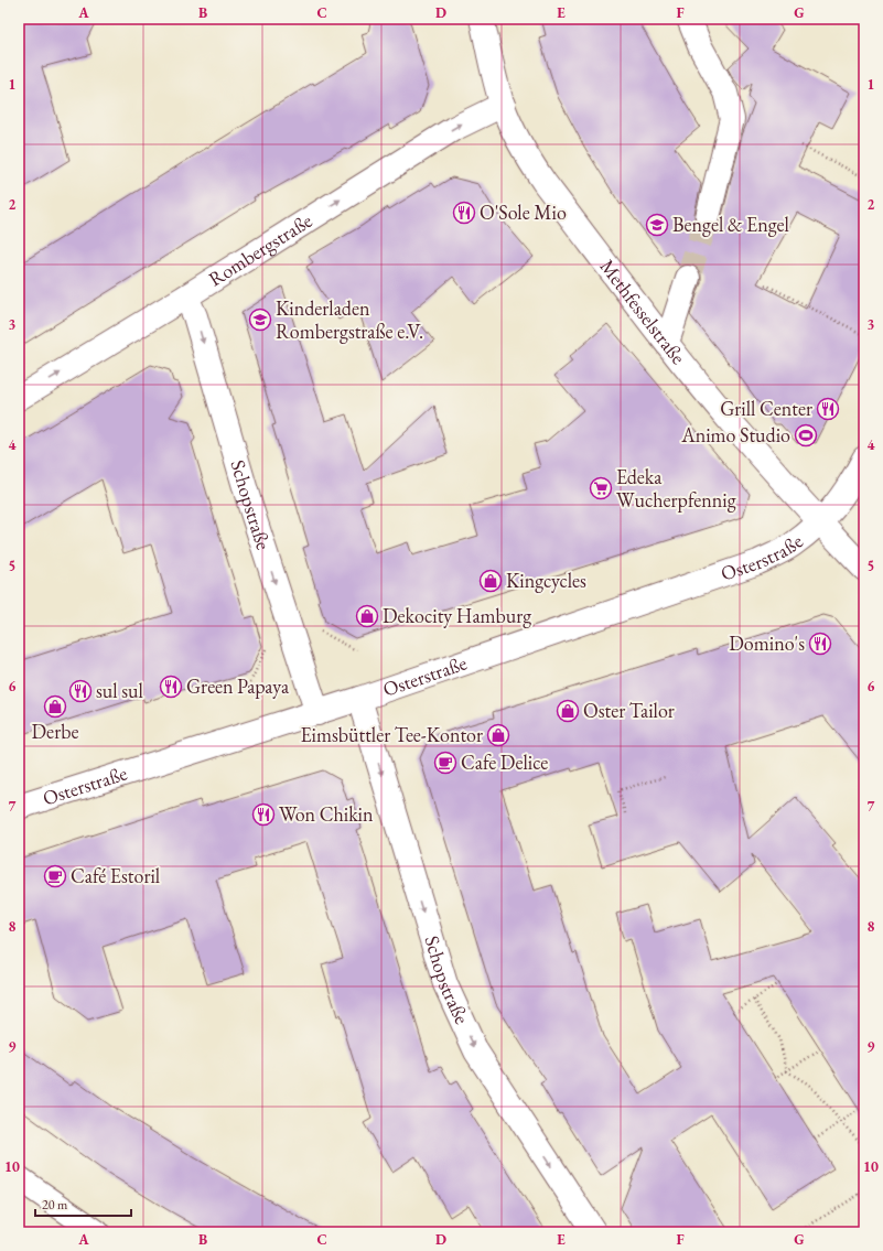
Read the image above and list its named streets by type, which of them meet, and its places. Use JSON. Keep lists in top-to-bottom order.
{
  "streets": {
    "street": [
      "Rombergstraße",
      "Methfesselstraße",
      "Schopstraße",
      "Osterstraße"
    ]
  },
  "crossings": [
    ["Rombergstraße", "Methfesselstraße"],
    ["Rombergstraße", "Schopstraße"],
    ["Methfesselstraße", "Osterstraße"],
    ["Schopstraße", "Osterstraße"]
  ],
  "one_way": ["Rombergstraße", "Schopstraße"],
  "places": {
    "restaurant": [
      "O'Sole Mio",
      "Grill Center",
      "Domino's",
      "Green Papaya",
      "sul sul",
      "Won Chikin"
    ],
    "school or university": ["Bengel & Engel", "Kinderladen Rombergstraße e.V."],
    "sports": ["Animo Studio"],
    "supermarket": ["Edeka Wucherpfennig"],
    "shop": [
      "Kingcycles",
      "Dekocity Hamburg",
      "Derbe",
      "Oster Tailor",
      "Eimsbüttler Tee-Kontor"
    ],
    "cafe": ["Cafe Delice", "Café Estoril"]
  },
  "scale_bar": "20 m",
  "grid": {
    "columns": [
      "A",
      "B",
      "C",
      "D",
      "E",
      "F",
      "G"
    ],
    "rows": [
      "1",
      "2",
      "3",
      "4",
      "5",
      "6",
      "7",
      "8",
      "9",
      "10"
    ]
  }
}
